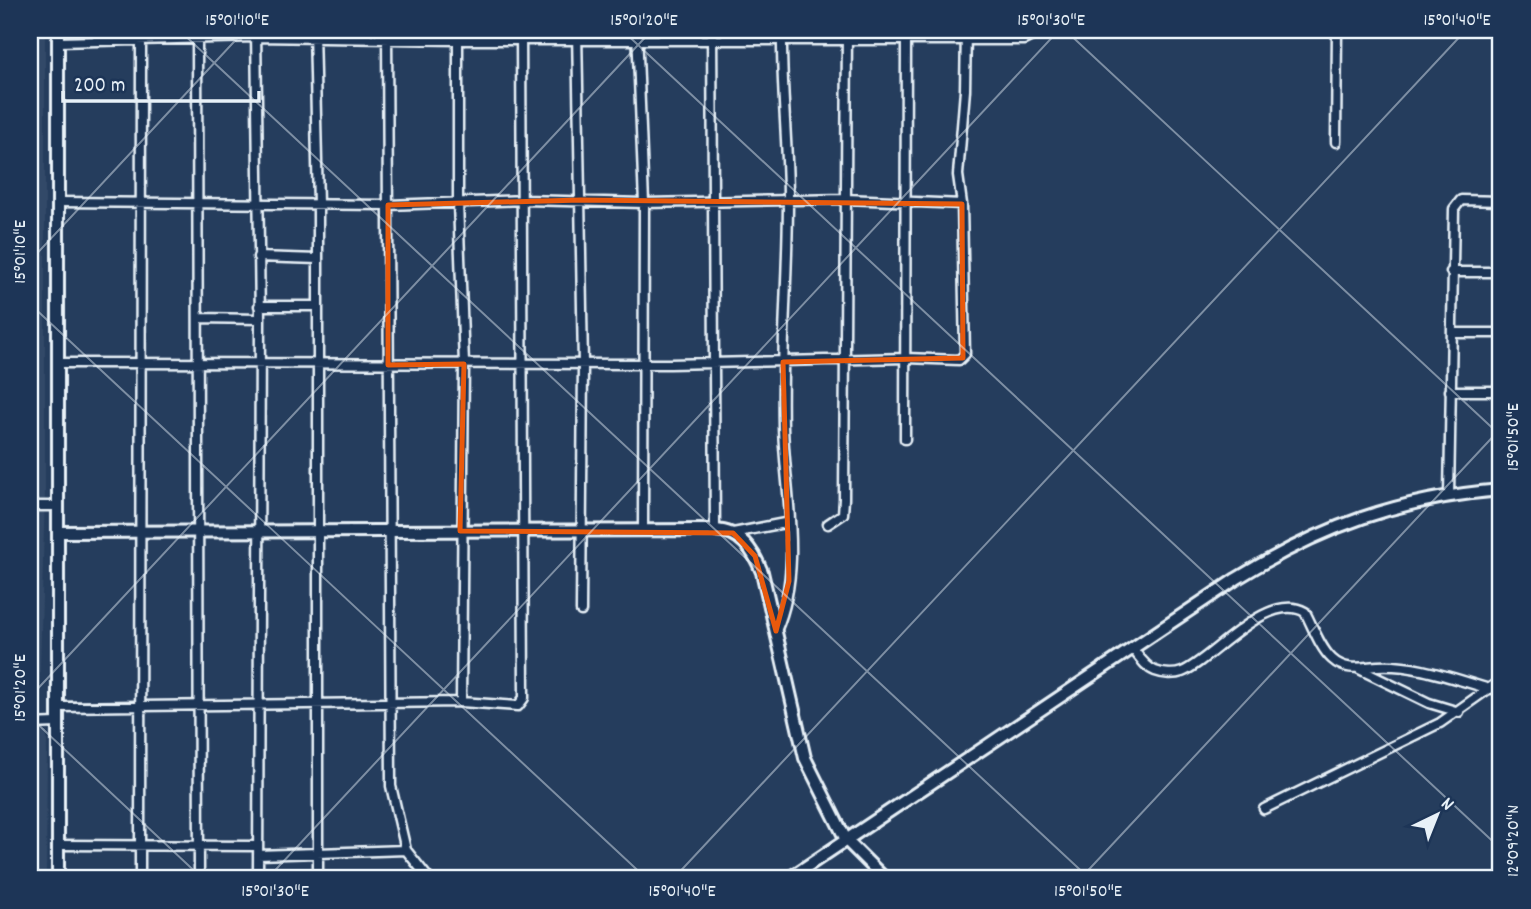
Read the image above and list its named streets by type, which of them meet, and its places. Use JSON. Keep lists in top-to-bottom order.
{
  "scale_bar": "200 m",
  "north": "top right",
  "coordinates": [
    "15°01'10\"E",
    "15°01'20\"E",
    "15°01'30\"E",
    "15°01'40\"E",
    "15°01'50\"E",
    "12°09'20\"N"
  ]
}
